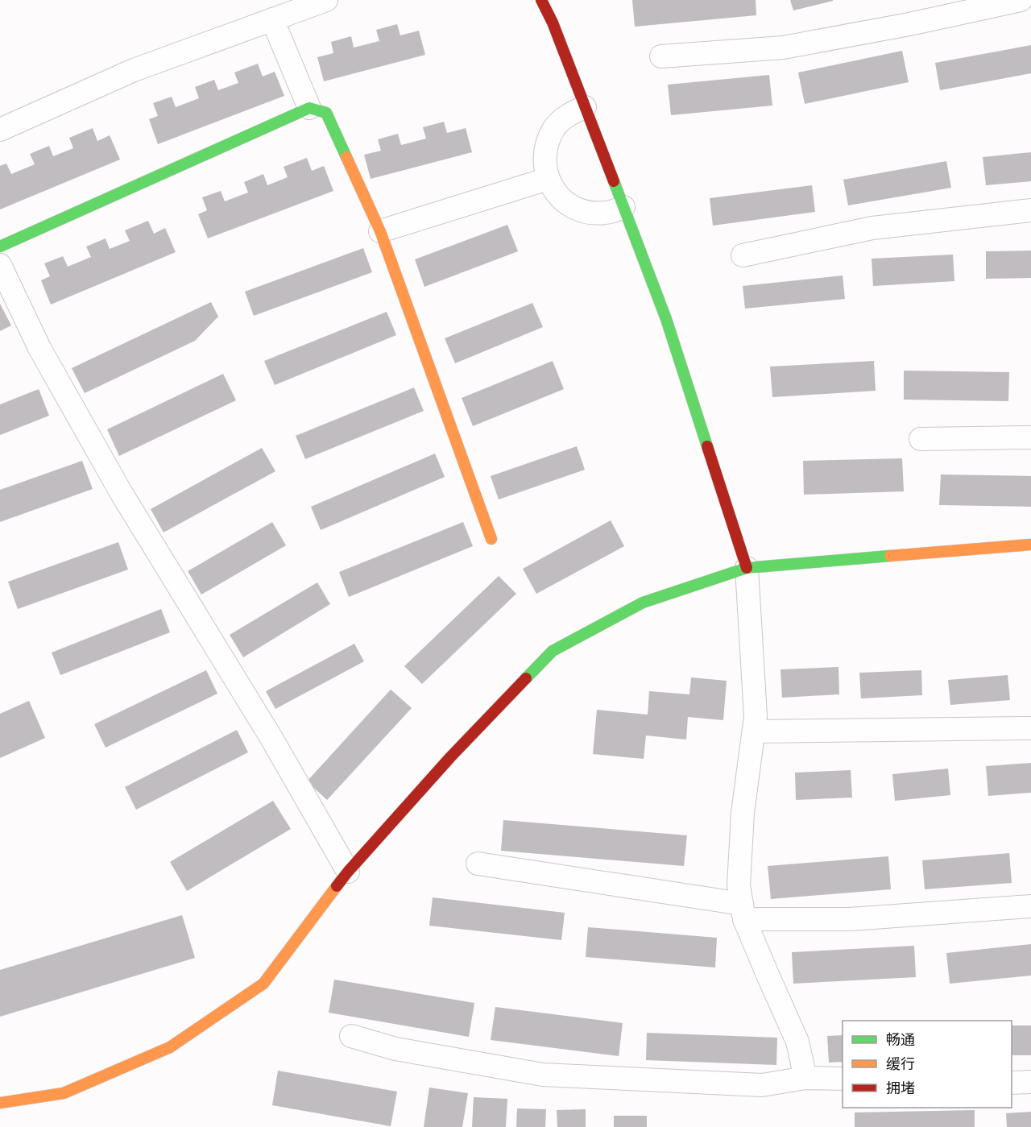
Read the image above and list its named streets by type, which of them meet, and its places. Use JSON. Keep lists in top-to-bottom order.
{
  "legend": ["畅通", "缓行", "拥堵"]
}
